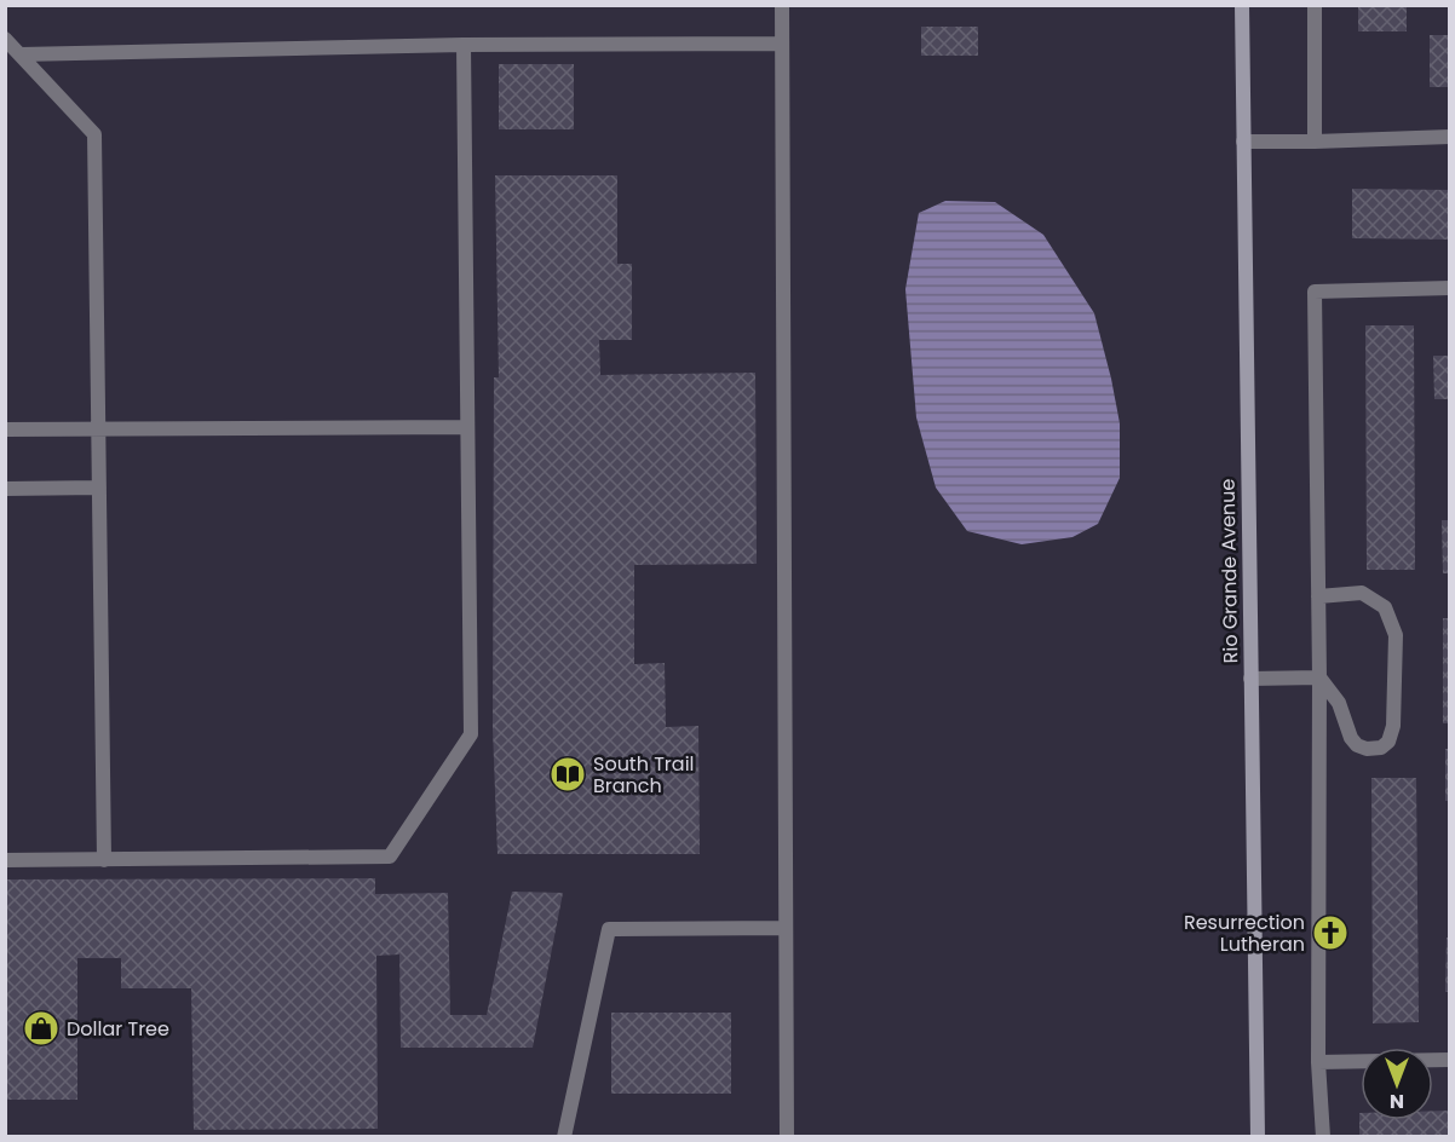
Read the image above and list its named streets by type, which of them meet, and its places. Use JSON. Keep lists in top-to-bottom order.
{
  "streets": {
    "street": ["Rio Grande Avenue"]
  },
  "places": {
    "library": ["South Trail Branch"],
    "church": ["Resurrection Lutheran"],
    "shop": ["Dollar Tree"]
  },
  "north": "bottom"
}
